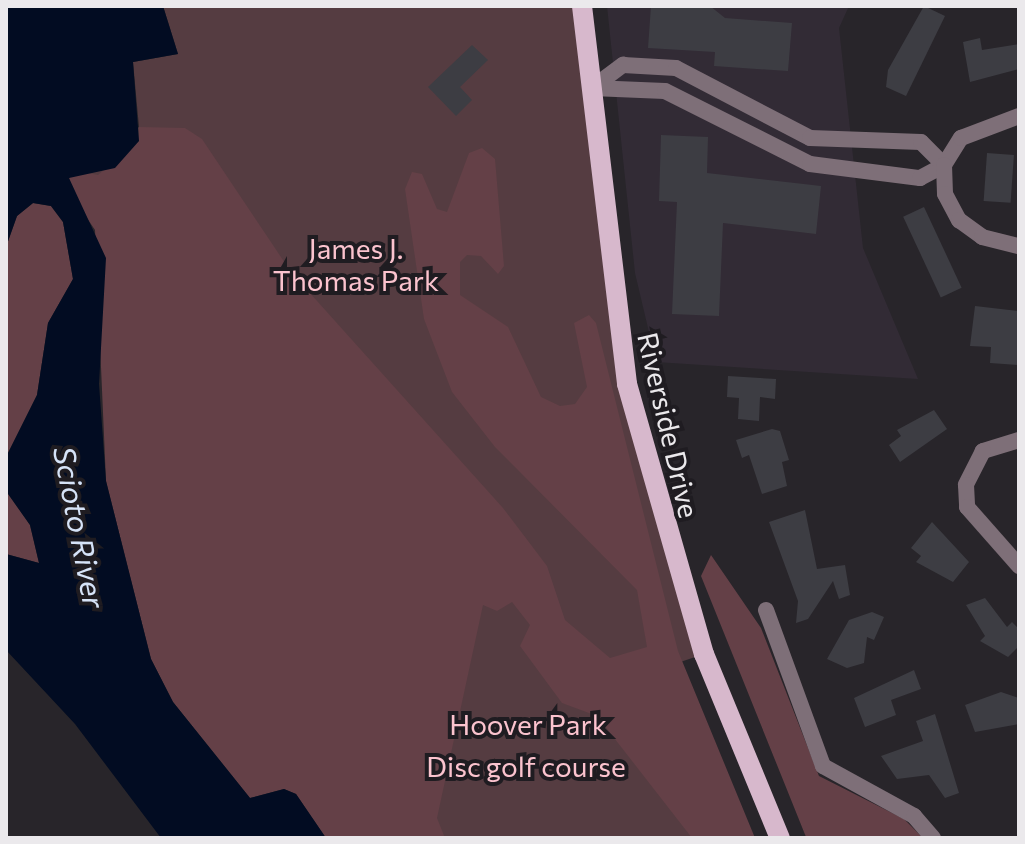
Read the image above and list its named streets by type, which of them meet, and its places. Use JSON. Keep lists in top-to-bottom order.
{
  "streets": {
    "main road": ["Riverside Drive"]
  },
  "water": ["Scioto River"],
  "parks": ["James J. Thomas Park", "Hoover Park", "Disc golf course"]
}
